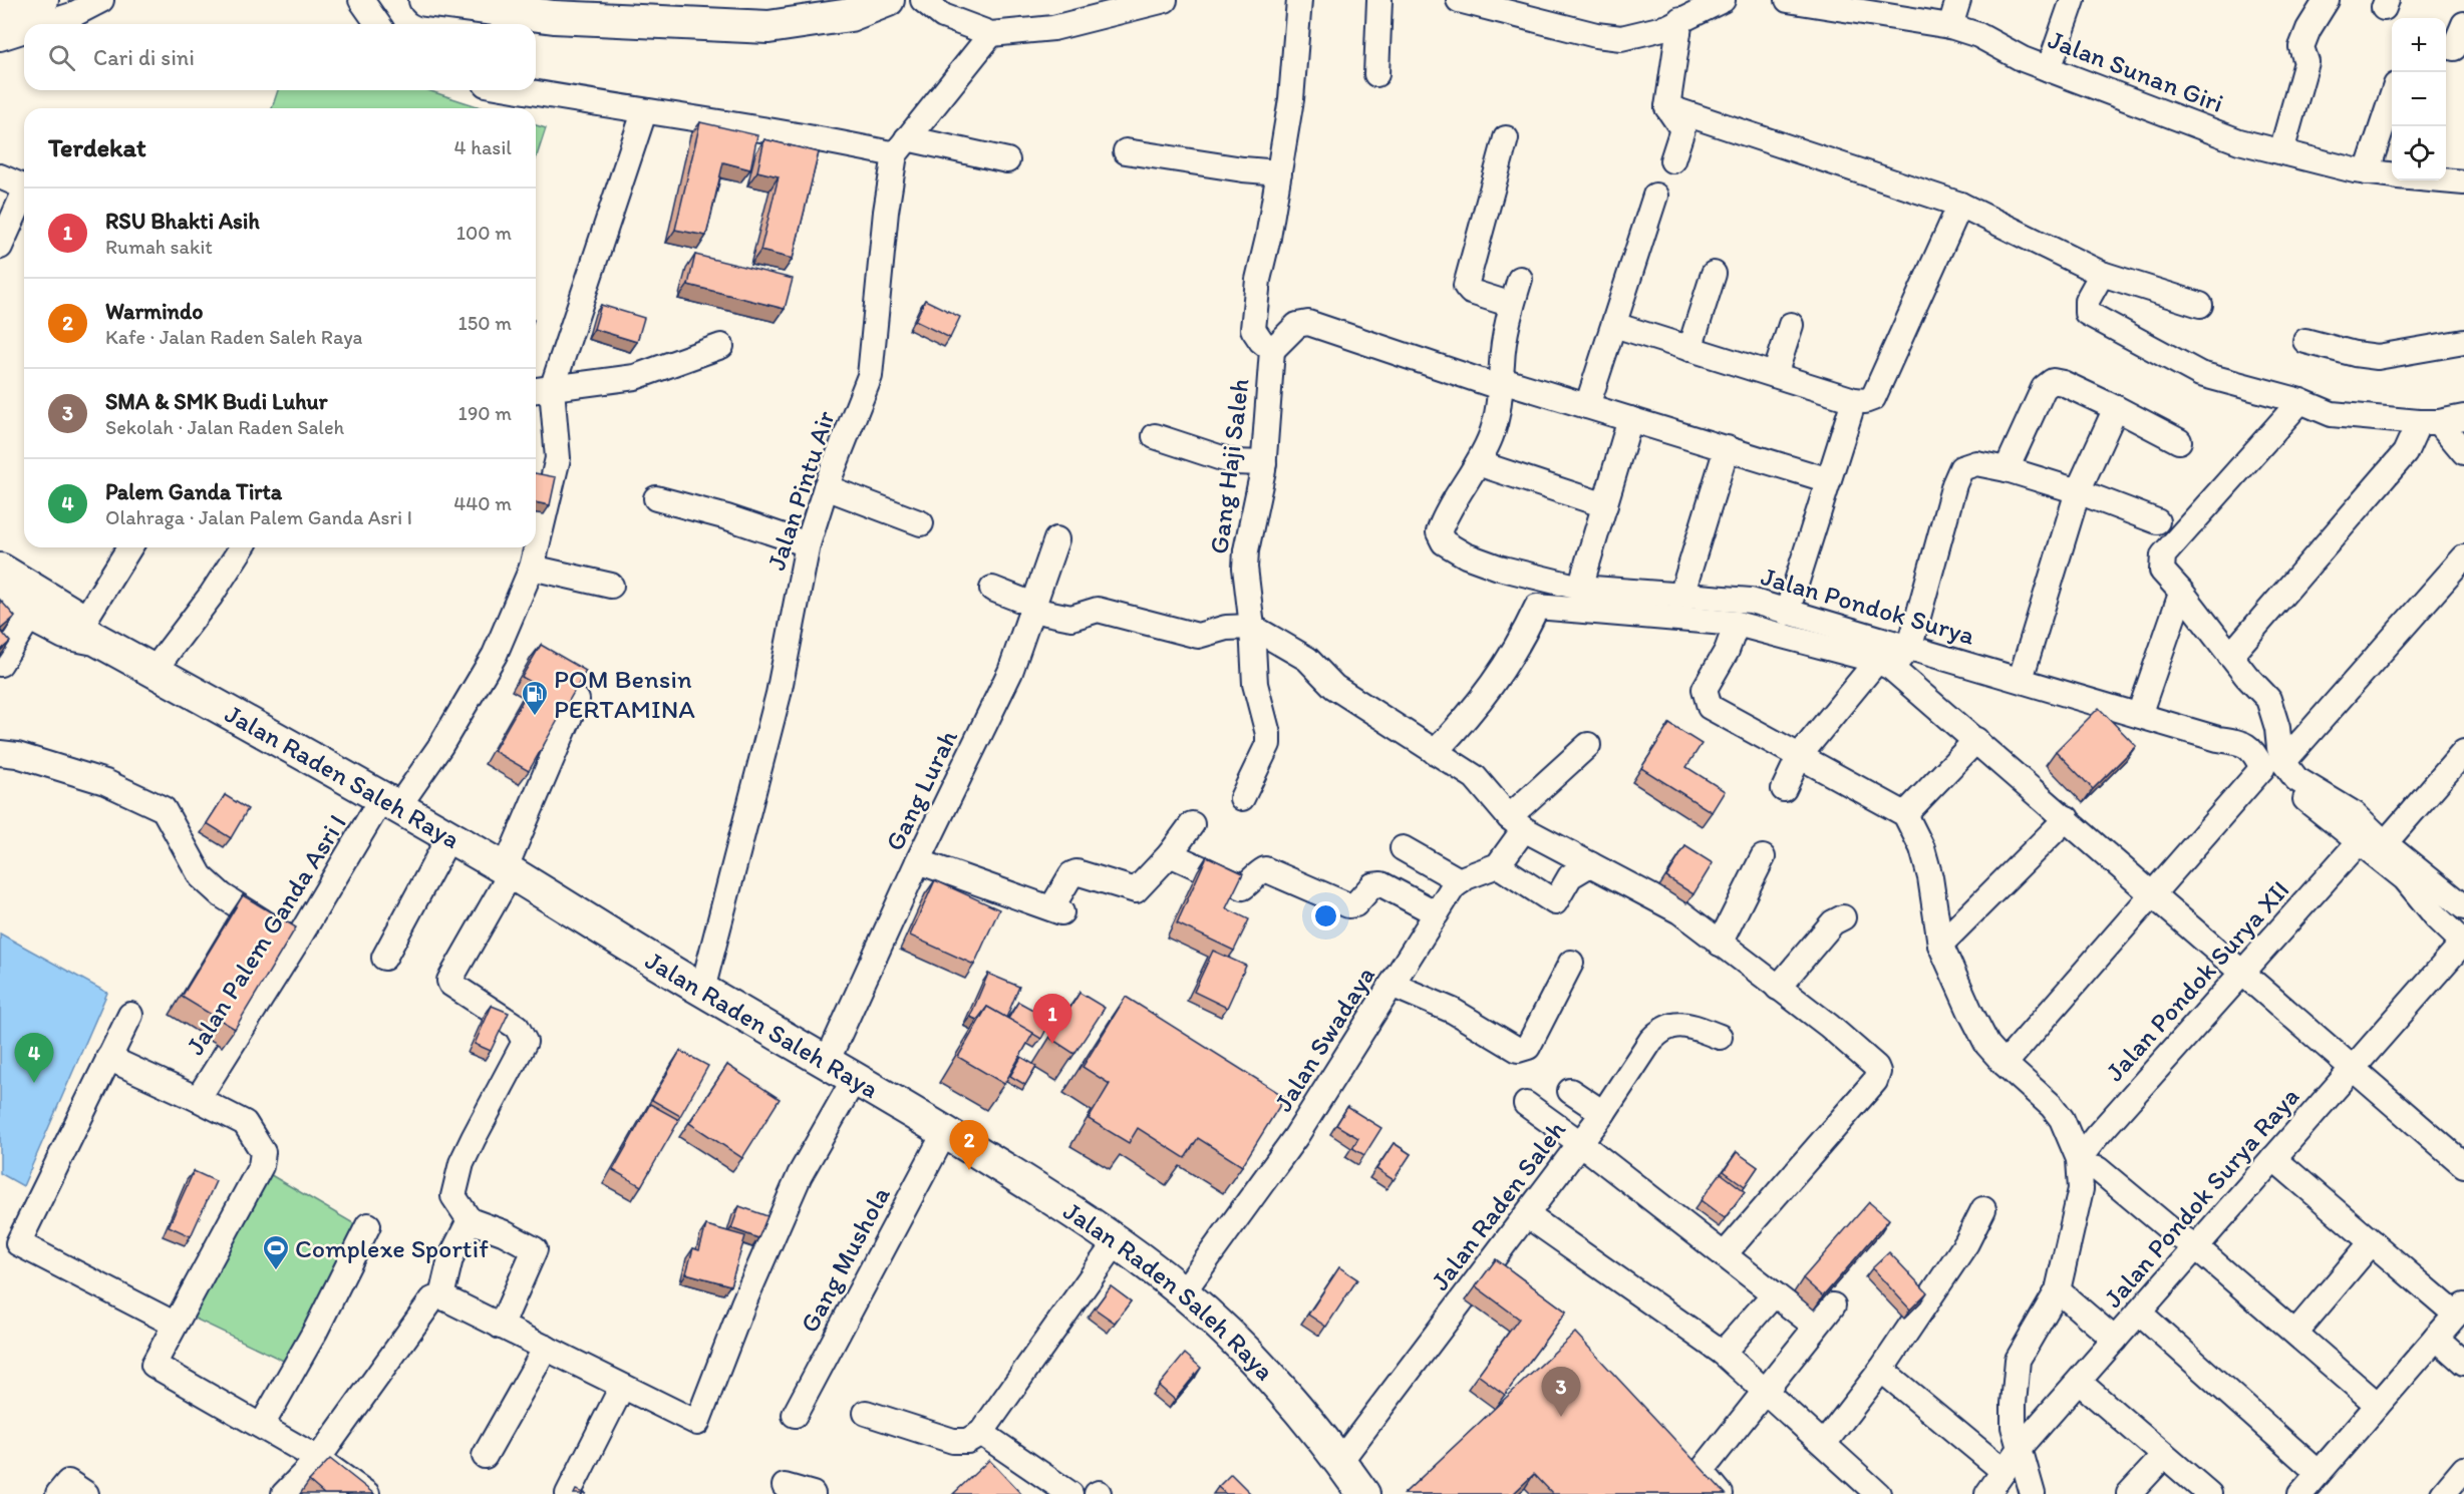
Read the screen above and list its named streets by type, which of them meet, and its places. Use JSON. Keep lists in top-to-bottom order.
{
  "streets": {
    "main road": ["Jalan Raden Saleh Raya"],
    "street": [
      "Jalan Sunan Giri",
      "Gang Haji Saleh",
      "Jalan Pintu Air",
      "Jalan Pondok Surya",
      "Gang Lurah",
      "Jalan Palem Ganda Asri I",
      "Jalan Pondok Surya XII",
      "Jalan Swadaya",
      "Jalan Pondok Surya Raya",
      "Jalan Raden Saleh",
      "Gang Mushola"
    ]
  },
  "crossings": [
    ["Jalan Pintu Air", "Jalan Raden Saleh Raya"],
    ["Jalan Raden Saleh Raya", "Gang Lurah"],
    ["Jalan Raden Saleh Raya", "Jalan Palem Ganda Asri I"],
    ["Jalan Raden Saleh Raya", "Jalan Swadaya"],
    ["Jalan Raden Saleh Raya", "Jalan Raden Saleh"],
    ["Jalan Raden Saleh Raya", "Gang Mushola"]
  ],
  "places": {
    "fuel station": ["POM Bensin PERTAMINA"],
    "sports": ["Complexe Sportif"]
  },
  "page": {
    "map_buttons": ["+", "−"],
    "search": "Cari di sini",
    "heading": ["Terdekat", "4 hasil"],
    "list": [
      {
        "mark": "1",
        "name": "RSU Bhakti Asih",
        "note": "Rumah sakit",
        "value": "100 m"
      },
      {
        "mark": "2",
        "name": "Warmindo",
        "note": "Kafe · Jalan Raden Saleh Raya",
        "value": "150 m"
      },
      {
        "mark": "3",
        "name": "SMA & SMK Budi Luhur",
        "note": "Sekolah · Jalan Raden Saleh",
        "value": "190 m"
      },
      {
        "mark": "4",
        "name": "Palem Ganda Tirta",
        "note": "Olahraga · Jalan Palem Ganda Asri I",
        "value": "440 m"
      }
    ],
    "pins": [
      "1",
      "4",
      "2",
      "3"
    ]
  }
}
